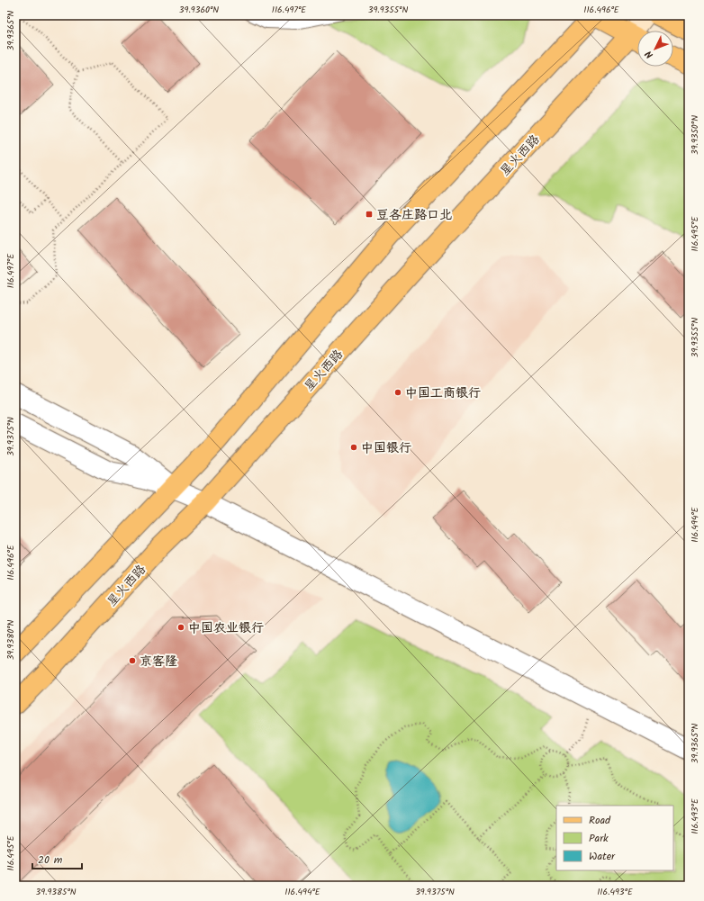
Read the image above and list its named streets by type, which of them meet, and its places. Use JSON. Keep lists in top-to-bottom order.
{
  "streets": {
    "main road": ["星火西路"]
  },
  "places": {
    "transit": ["豆各庄路口北"],
    "other": [
      "中国工商银行",
      "中国银行",
      "中国农业银行",
      "京客隆"
    ]
  },
  "legend": ["Road", "Park", "Water"],
  "scale_bar": "20 m",
  "north": "bottom left",
  "coordinates": [
    "39.9360°N",
    "116.497°E",
    "39.9355°N",
    "116.496°E",
    "39.9365°N",
    "39.9350°N",
    "116.495°E",
    "39.9375°N",
    "116.494°E",
    "39.9380°N",
    "116.493°E",
    "39.9385°N"
  ]
}
